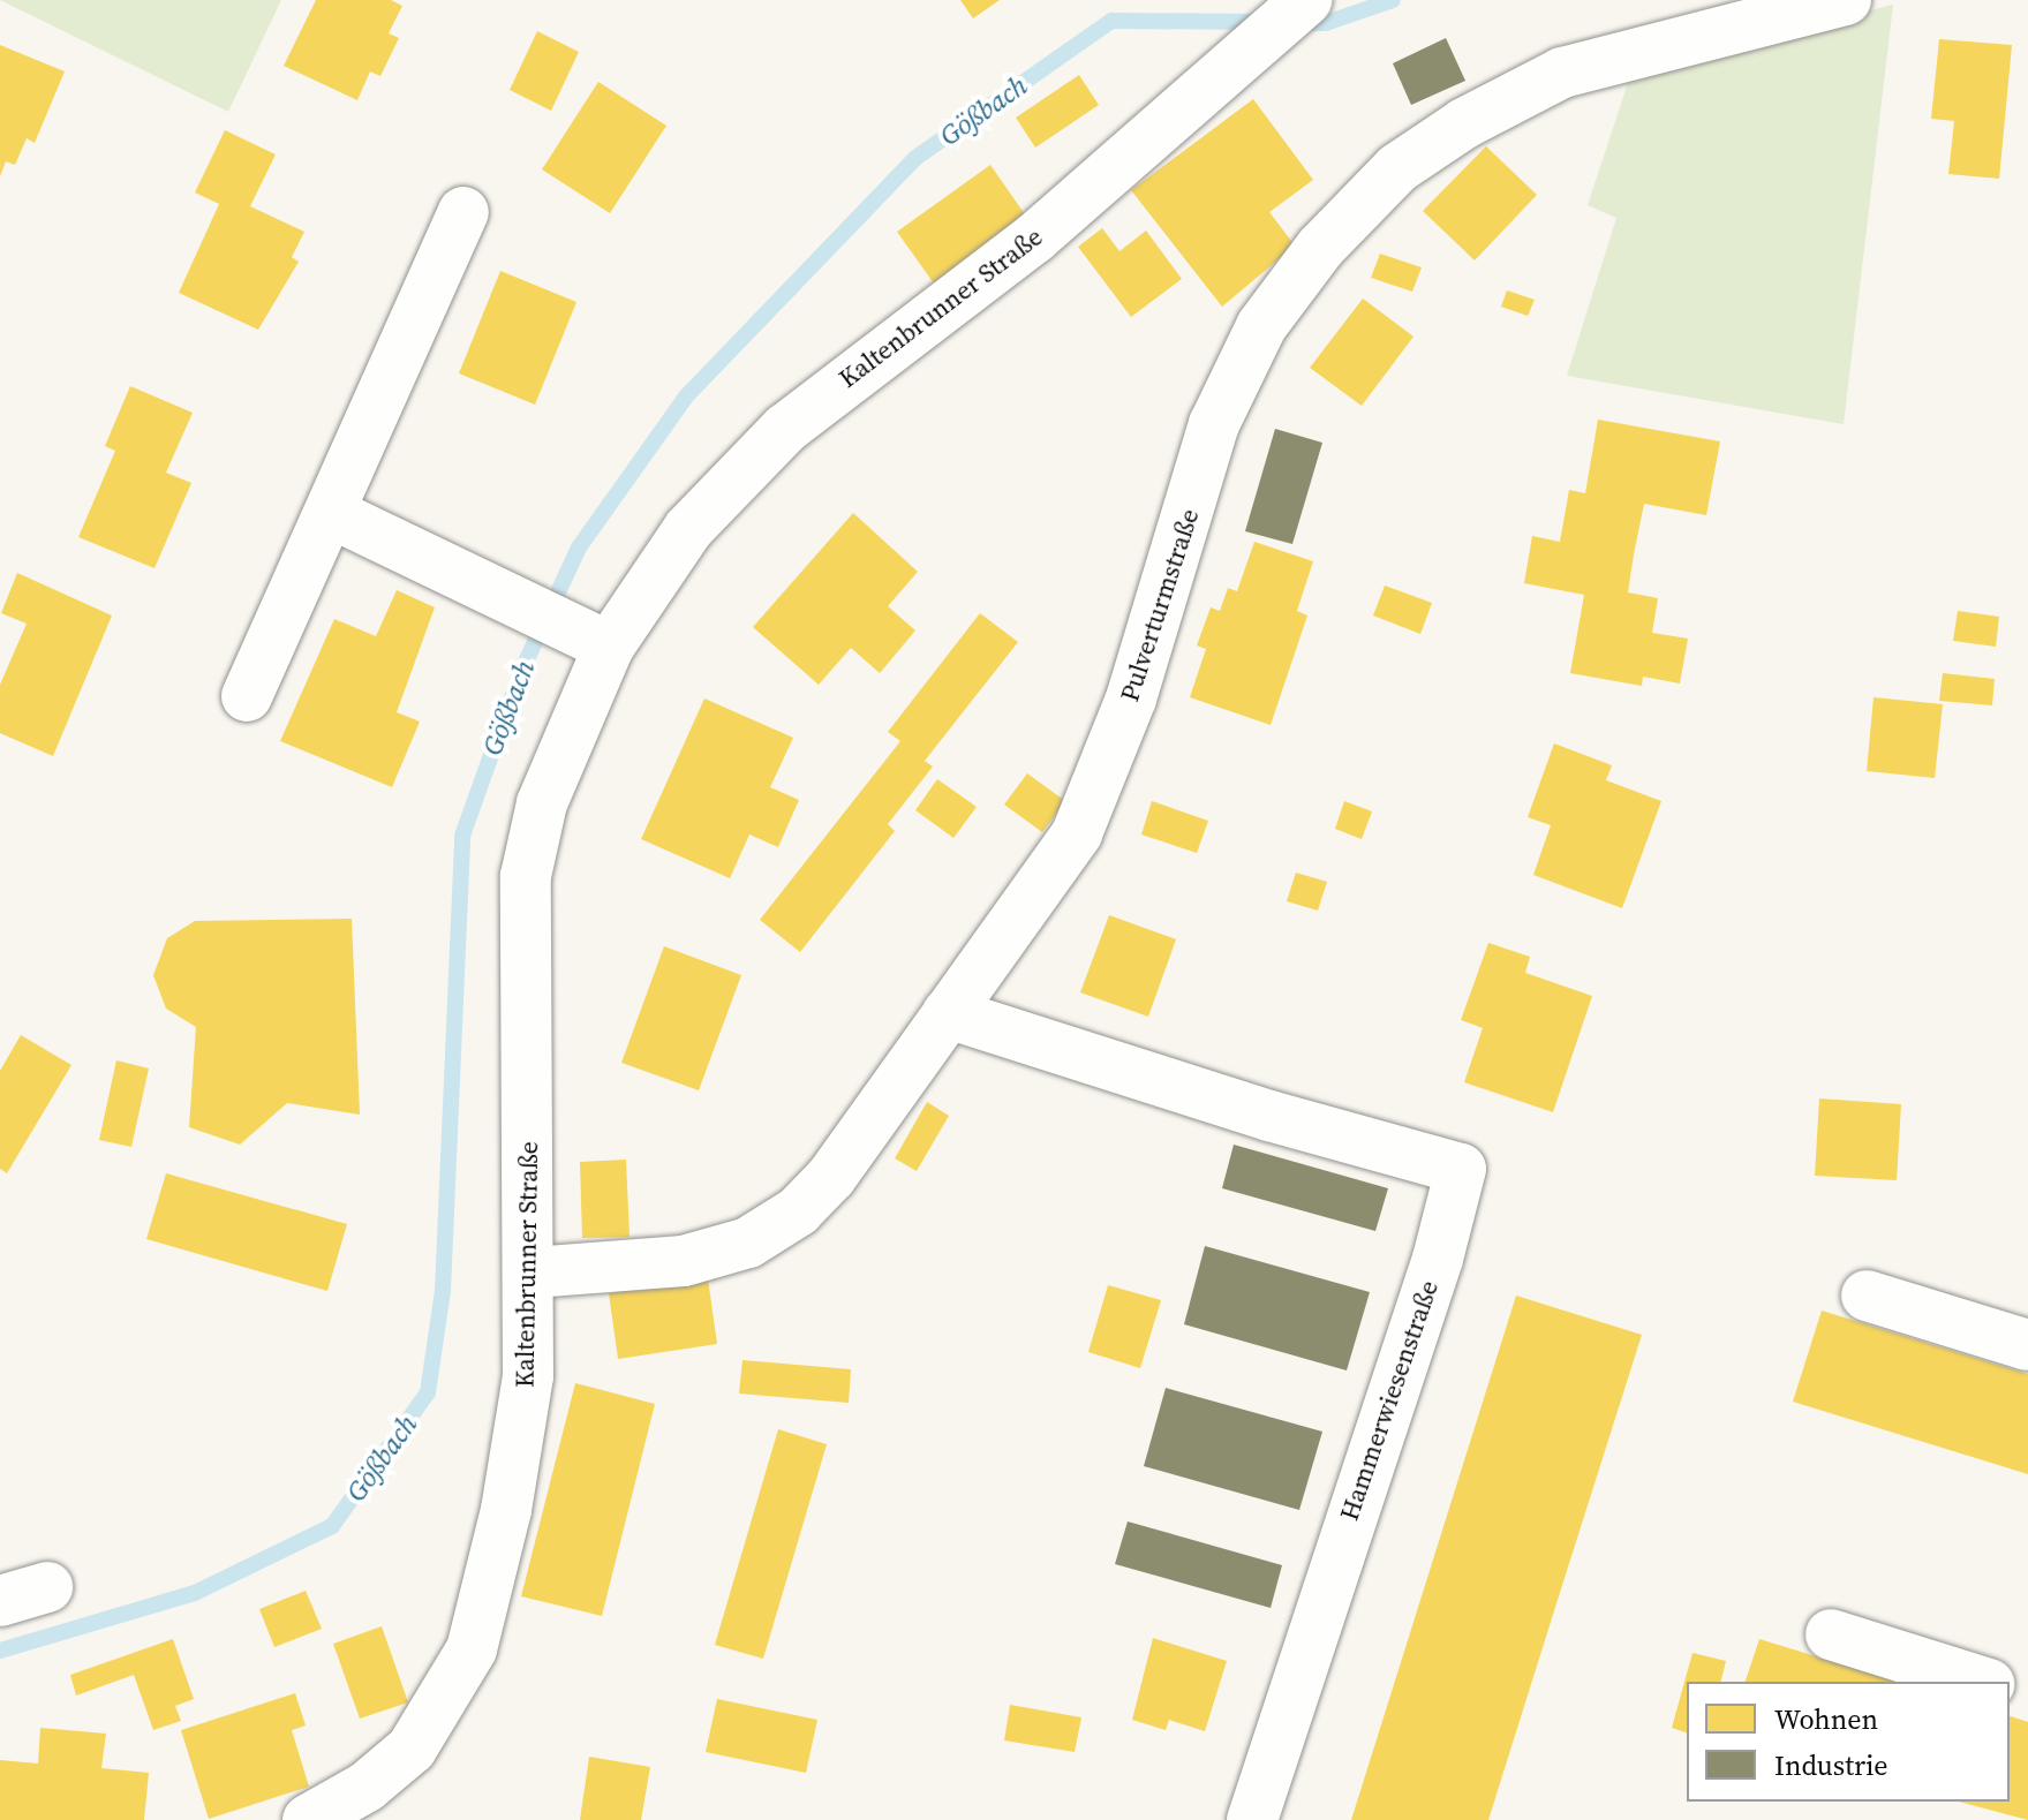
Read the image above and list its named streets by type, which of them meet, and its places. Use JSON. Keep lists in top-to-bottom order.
{
  "streets": {
    "street": ["Kaltenbrunner Straße", "Pulverturmstraße", "Hammerwiesenstraße"]
  },
  "crossings": [
    ["Kaltenbrunner Straße", "Pulverturmstraße"],
    ["Pulverturmstraße", "Hammerwiesenstraße"]
  ],
  "water": ["Gößbach"],
  "legend": ["Wohnen", "Industrie"]
}
